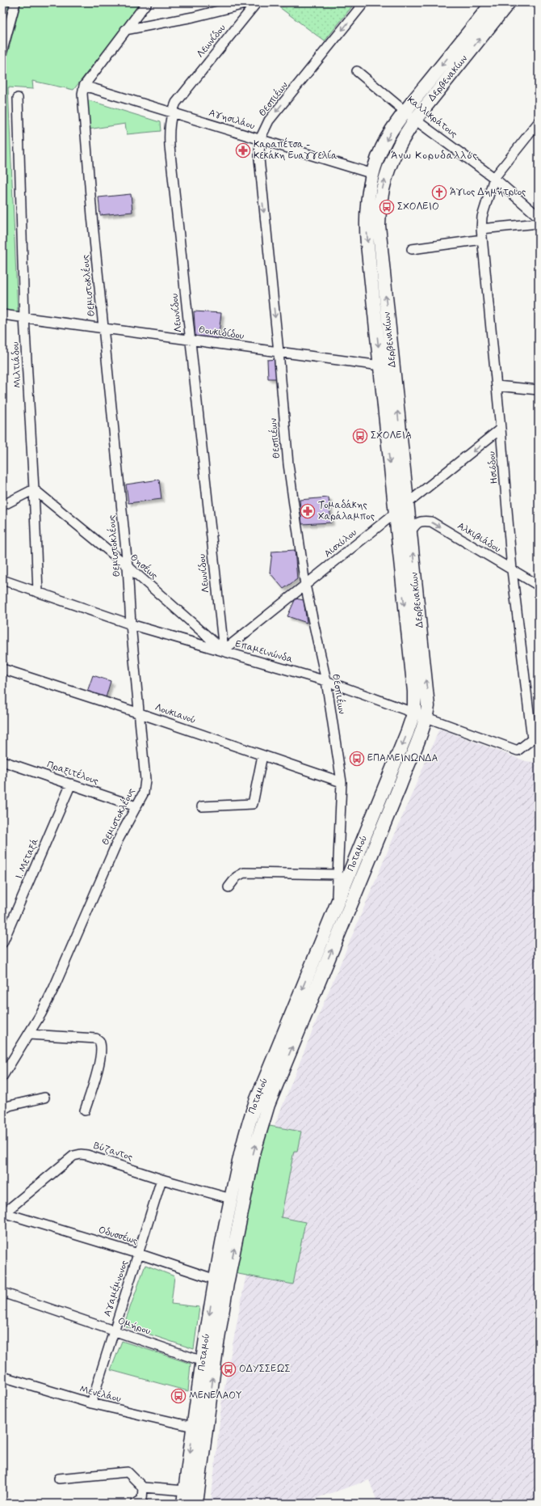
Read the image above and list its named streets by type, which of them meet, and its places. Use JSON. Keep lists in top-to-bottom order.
{
  "streets": {
    "street": [
      "Λεωνίδου",
      "Δερβενακίων",
      "Θεσπιέων",
      "Καλλικράτους",
      "Αγησιλάου",
      "Θεμιστοκλέους",
      "Θουκιδίδου",
      "Μιλτιάδου",
      "Ησιόδου",
      "Αλκιβιάδου",
      "Αισχύλου",
      "Θησέως",
      "Επαμεινώνδα",
      "Λουκιανού",
      "Πραξιτέλους",
      "Ποταμού",
      "Ι. Μεταξά",
      "Βύζαντος",
      "Οδυσσέως",
      "Αγαμέμνονος",
      "Ομήρου",
      "Μενελάου"
    ]
  },
  "crossings": [
    ["Λεωνίδου", "Αγησιλάου"],
    ["Λεωνίδου", "Θουκιδίδου"],
    ["Λεωνίδου", "Αισχύλου"],
    ["Λεωνίδου", "Θησέως"],
    ["Λεωνίδου", "Επαμεινώνδα"],
    ["Δερβενακίων", "Καλλικράτους"],
    ["Δερβενακίων", "Αγησιλάου"],
    ["Δερβενακίων", "Θουκιδίδου"],
    ["Δερβενακίων", "Αλκιβιάδου"],
    ["Δερβενακίων", "Αισχύλου"],
    ["Δερβενακίων", "Επαμεινώνδα"],
    ["Δερβενακίων", "Ποταμού"],
    ["Θεσπιέων", "Αγησιλάου"],
    ["Θεσπιέων", "Θουκιδίδου"],
    ["Θεσπιέων", "Αισχύλου"],
    ["Θεσπιέων", "Επαμεινώνδα"],
    ["Θεσπιέων", "Λουκιανού"],
    ["Θεσπιέων", "Ποταμού"],
    ["Καλλικράτους", "Ησιόδου"],
    ["Αγησιλάου", "Θεμιστοκλέους"],
    ["Θεμιστοκλέους", "Θουκιδίδου"],
    ["Θεμιστοκλέους", "Θησέως"],
    ["Θεμιστοκλέους", "Επαμεινώνδα"],
    ["Θεμιστοκλέους", "Λουκιανού"],
    ["Θεμιστοκλέους", "Πραξιτέλους"],
    ["Θουκιδίδου", "Μιλτιάδου"],
    ["Μιλτιάδου", "Θησέως"],
    ["Μιλτιάδου", "Επαμεινώνδα"],
    ["Ησιόδου", "Αλκιβιάδου"],
    ["Ησιόδου", "Αισχύλου"],
    ["Ησιόδου", "Επαμεινώνδα"],
    ["Αισχύλου", "Θησέως"],
    ["Αισχύλου", "Επαμεινώνδα"],
    ["Θησέως", "Επαμεινώνδα"],
    ["Επαμεινώνδα", "Ποταμού"],
    ["Πραξιτέλους", "Ι. Μεταξά"],
    ["Ποταμού", "Βύζαντος"],
    ["Ποταμού", "Οδυσσέως"],
    ["Ποταμού", "Ομήρου"],
    ["Ποταμού", "Μενελάου"],
    ["Βύζαντος", "Οδυσσέως"],
    ["Βύζαντος", "Αγαμέμνονος"],
    ["Οδυσσέως", "Αγαμέμνονος"],
    ["Αγαμέμνονος", "Ομήρου"],
    ["Αγαμέμνονος", "Μενελάου"]
  ],
  "one_way": ["Θεσπιέων", "Αλκιβιάδου"],
  "districts": ["Άνω Κορυδαλλός"],
  "places": {
    "pharmacy": ["Καραπέτσα - Κεκάκη Ευαγγελία", "Τομαδάκης Χαράλαμπος"],
    "church": ["Άγιος Δημήτριος"],
    "bus stop": [
      "ΣΧΟΛΕΙΟ",
      "ΣΧΟΛΕΙΑ",
      "ΕΠΑΜΕΙΝΩΝΔΑ",
      "ΟΔYΣΣΕΩΣ",
      "ΜΕΝΕΛΑΟΥ"
    ]
  }
}
